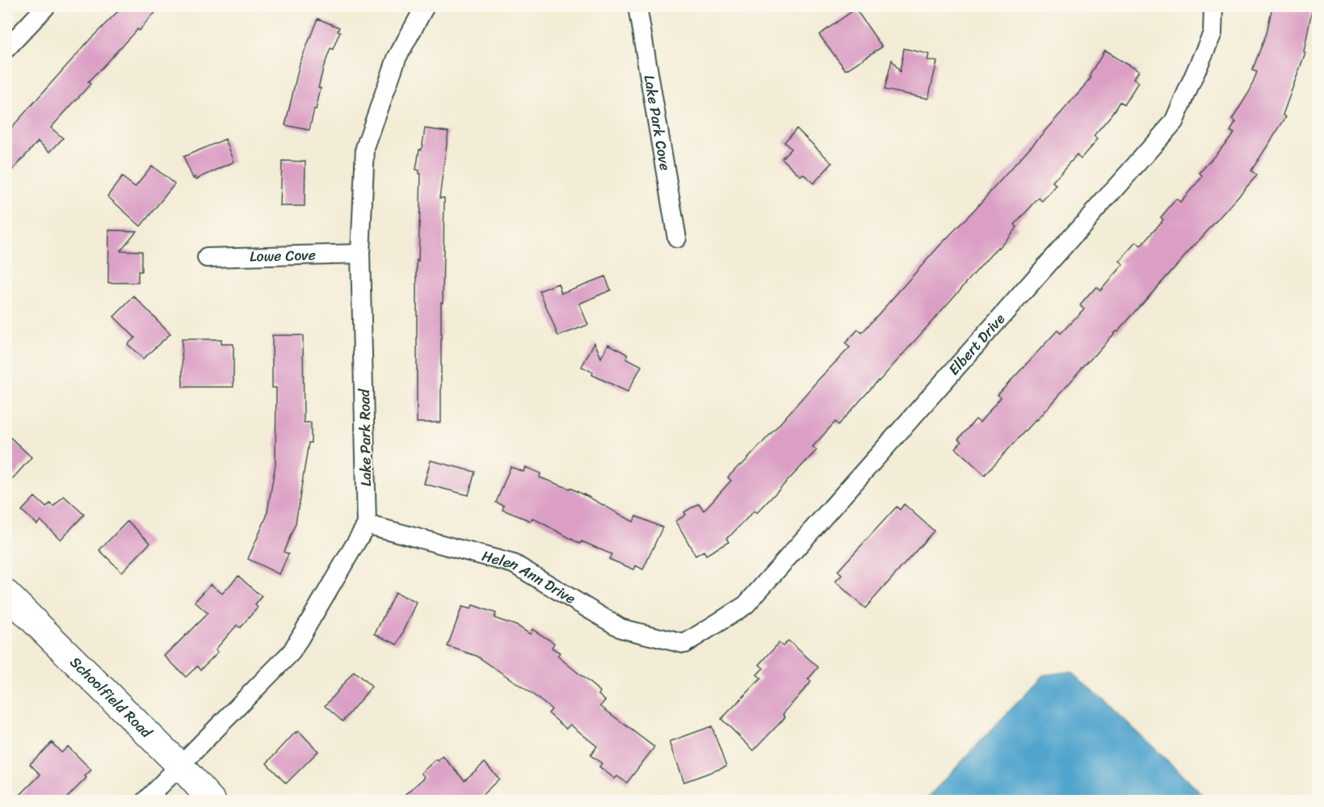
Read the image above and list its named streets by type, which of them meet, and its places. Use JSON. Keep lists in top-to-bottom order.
{
  "streets": {
    "street": [
      "Lake Park Cove",
      "Lowe Cove",
      "Elbert Drive",
      "Lake Park Road",
      "Helen Ann Drive",
      "Schoolfield Road"
    ]
  },
  "crossings": [
    ["Lowe Cove", "Lake Park Road"],
    ["Elbert Drive", "Helen Ann Drive"],
    ["Lake Park Road", "Helen Ann Drive"]
  ]
}
